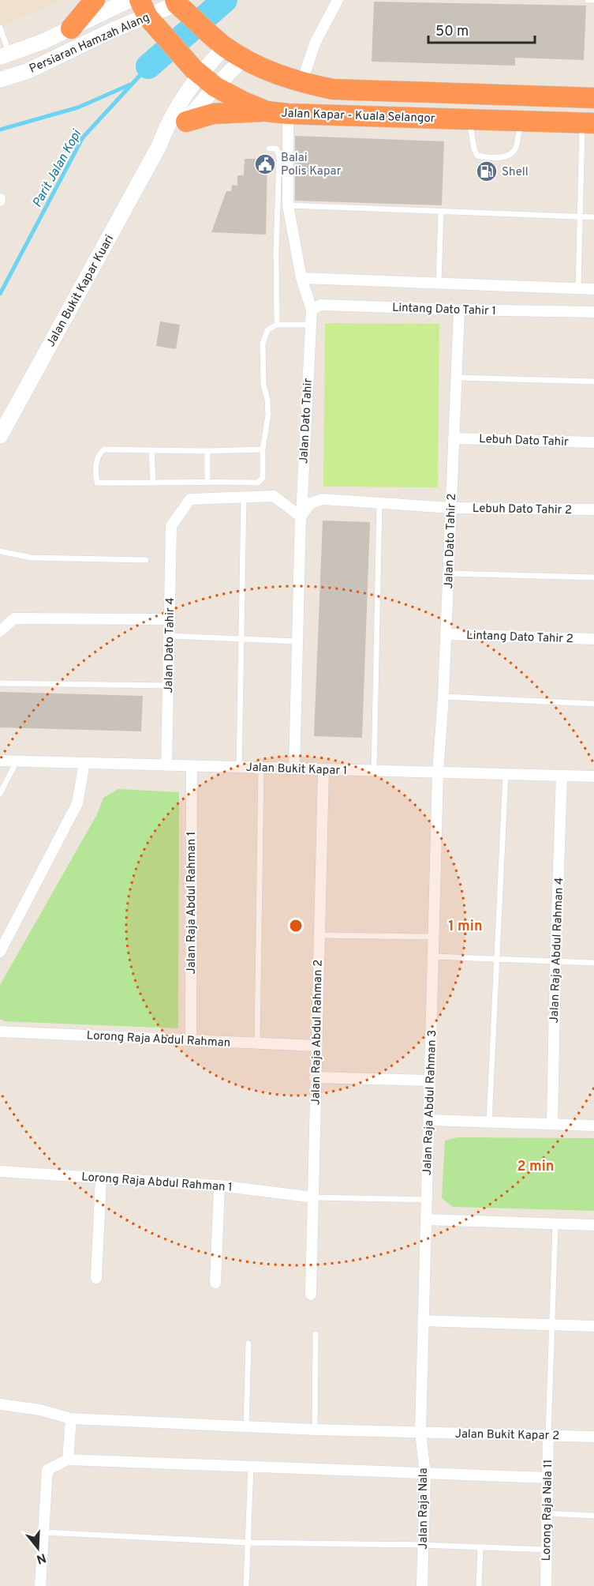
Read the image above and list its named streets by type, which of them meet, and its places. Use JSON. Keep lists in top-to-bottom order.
{
  "streets": {
    "highway": ["Jalan Kapar - Kuala Selangor"],
    "street": [
      "Persiaran Hamzah Alang",
      "Jalan Bukit Kapar Kuari",
      "Lintang Dato Tahir 1",
      "Jalan Dato Tahir",
      "Lebuh Dato Tahir",
      "Lebuh Dato Tahir 2",
      "Jalan Dato Tahir 2",
      "Lintang Dato Tahir 2",
      "Jalan Dato Tahir 4",
      "Jalan Bukit Kapar 1",
      "Jalan Raja Abdul Rahman 1",
      "Jalan Raja Abdul Rahman 4",
      "Jalan Raja Abdul Rahman 2",
      "Lorong Raja Abdul Rahman",
      "Jalan Raja Abdul Rahman 3",
      "Lorong Raja Abdul Rahman 1",
      "Jalan Bukit Kapar 2",
      "Jalan Raja Nala",
      "Lorong Raja Nala 11"
    ]
  },
  "crossings": [
    ["Persiaran Hamzah Alang", "Jalan Kapar - Kuala Selangor"],
    ["Jalan Kapar - Kuala Selangor", "Jalan Bukit Kapar Kuari"],
    ["Lintang Dato Tahir 1", "Jalan Dato Tahir 2"],
    ["Jalan Dato Tahir", "Lebuh Dato Tahir 2"],
    ["Jalan Dato Tahir", "Jalan Bukit Kapar 1"],
    ["Lebuh Dato Tahir", "Jalan Dato Tahir 2"],
    ["Lebuh Dato Tahir 2", "Jalan Dato Tahir 2"],
    ["Jalan Dato Tahir 2", "Lintang Dato Tahir 2"],
    ["Jalan Dato Tahir 2", "Jalan Bukit Kapar 1"],
    ["Jalan Dato Tahir 2", "Jalan Raja Abdul Rahman 3"],
    ["Jalan Dato Tahir 4", "Jalan Bukit Kapar 1"],
    ["Jalan Bukit Kapar 1", "Jalan Raja Abdul Rahman 1"],
    ["Jalan Bukit Kapar 1", "Jalan Raja Abdul Rahman 4"],
    ["Jalan Bukit Kapar 1", "Jalan Raja Abdul Rahman 2"],
    ["Jalan Bukit Kapar 1", "Jalan Raja Abdul Rahman 3"],
    ["Jalan Raja Abdul Rahman 1", "Lorong Raja Abdul Rahman"],
    ["Jalan Raja Abdul Rahman 2", "Lorong Raja Abdul Rahman"],
    ["Jalan Raja Abdul Rahman 2", "Lorong Raja Abdul Rahman 1"],
    ["Jalan Raja Abdul Rahman 3", "Jalan Bukit Kapar 2"],
    ["Jalan Raja Abdul Rahman 3", "Jalan Raja Nala"],
    ["Jalan Bukit Kapar 2", "Jalan Raja Nala"],
    ["Jalan Bukit Kapar 2", "Lorong Raja Nala 11"]
  ],
  "water": ["Parit Jalan Kopi"],
  "places": {
    "public building": ["Balai Polis Kapar"],
    "fuel station": ["Shell"]
  },
  "scale_bar": "50 m",
  "north": "bottom",
  "rings": ["1 min", "2 min"]
}
